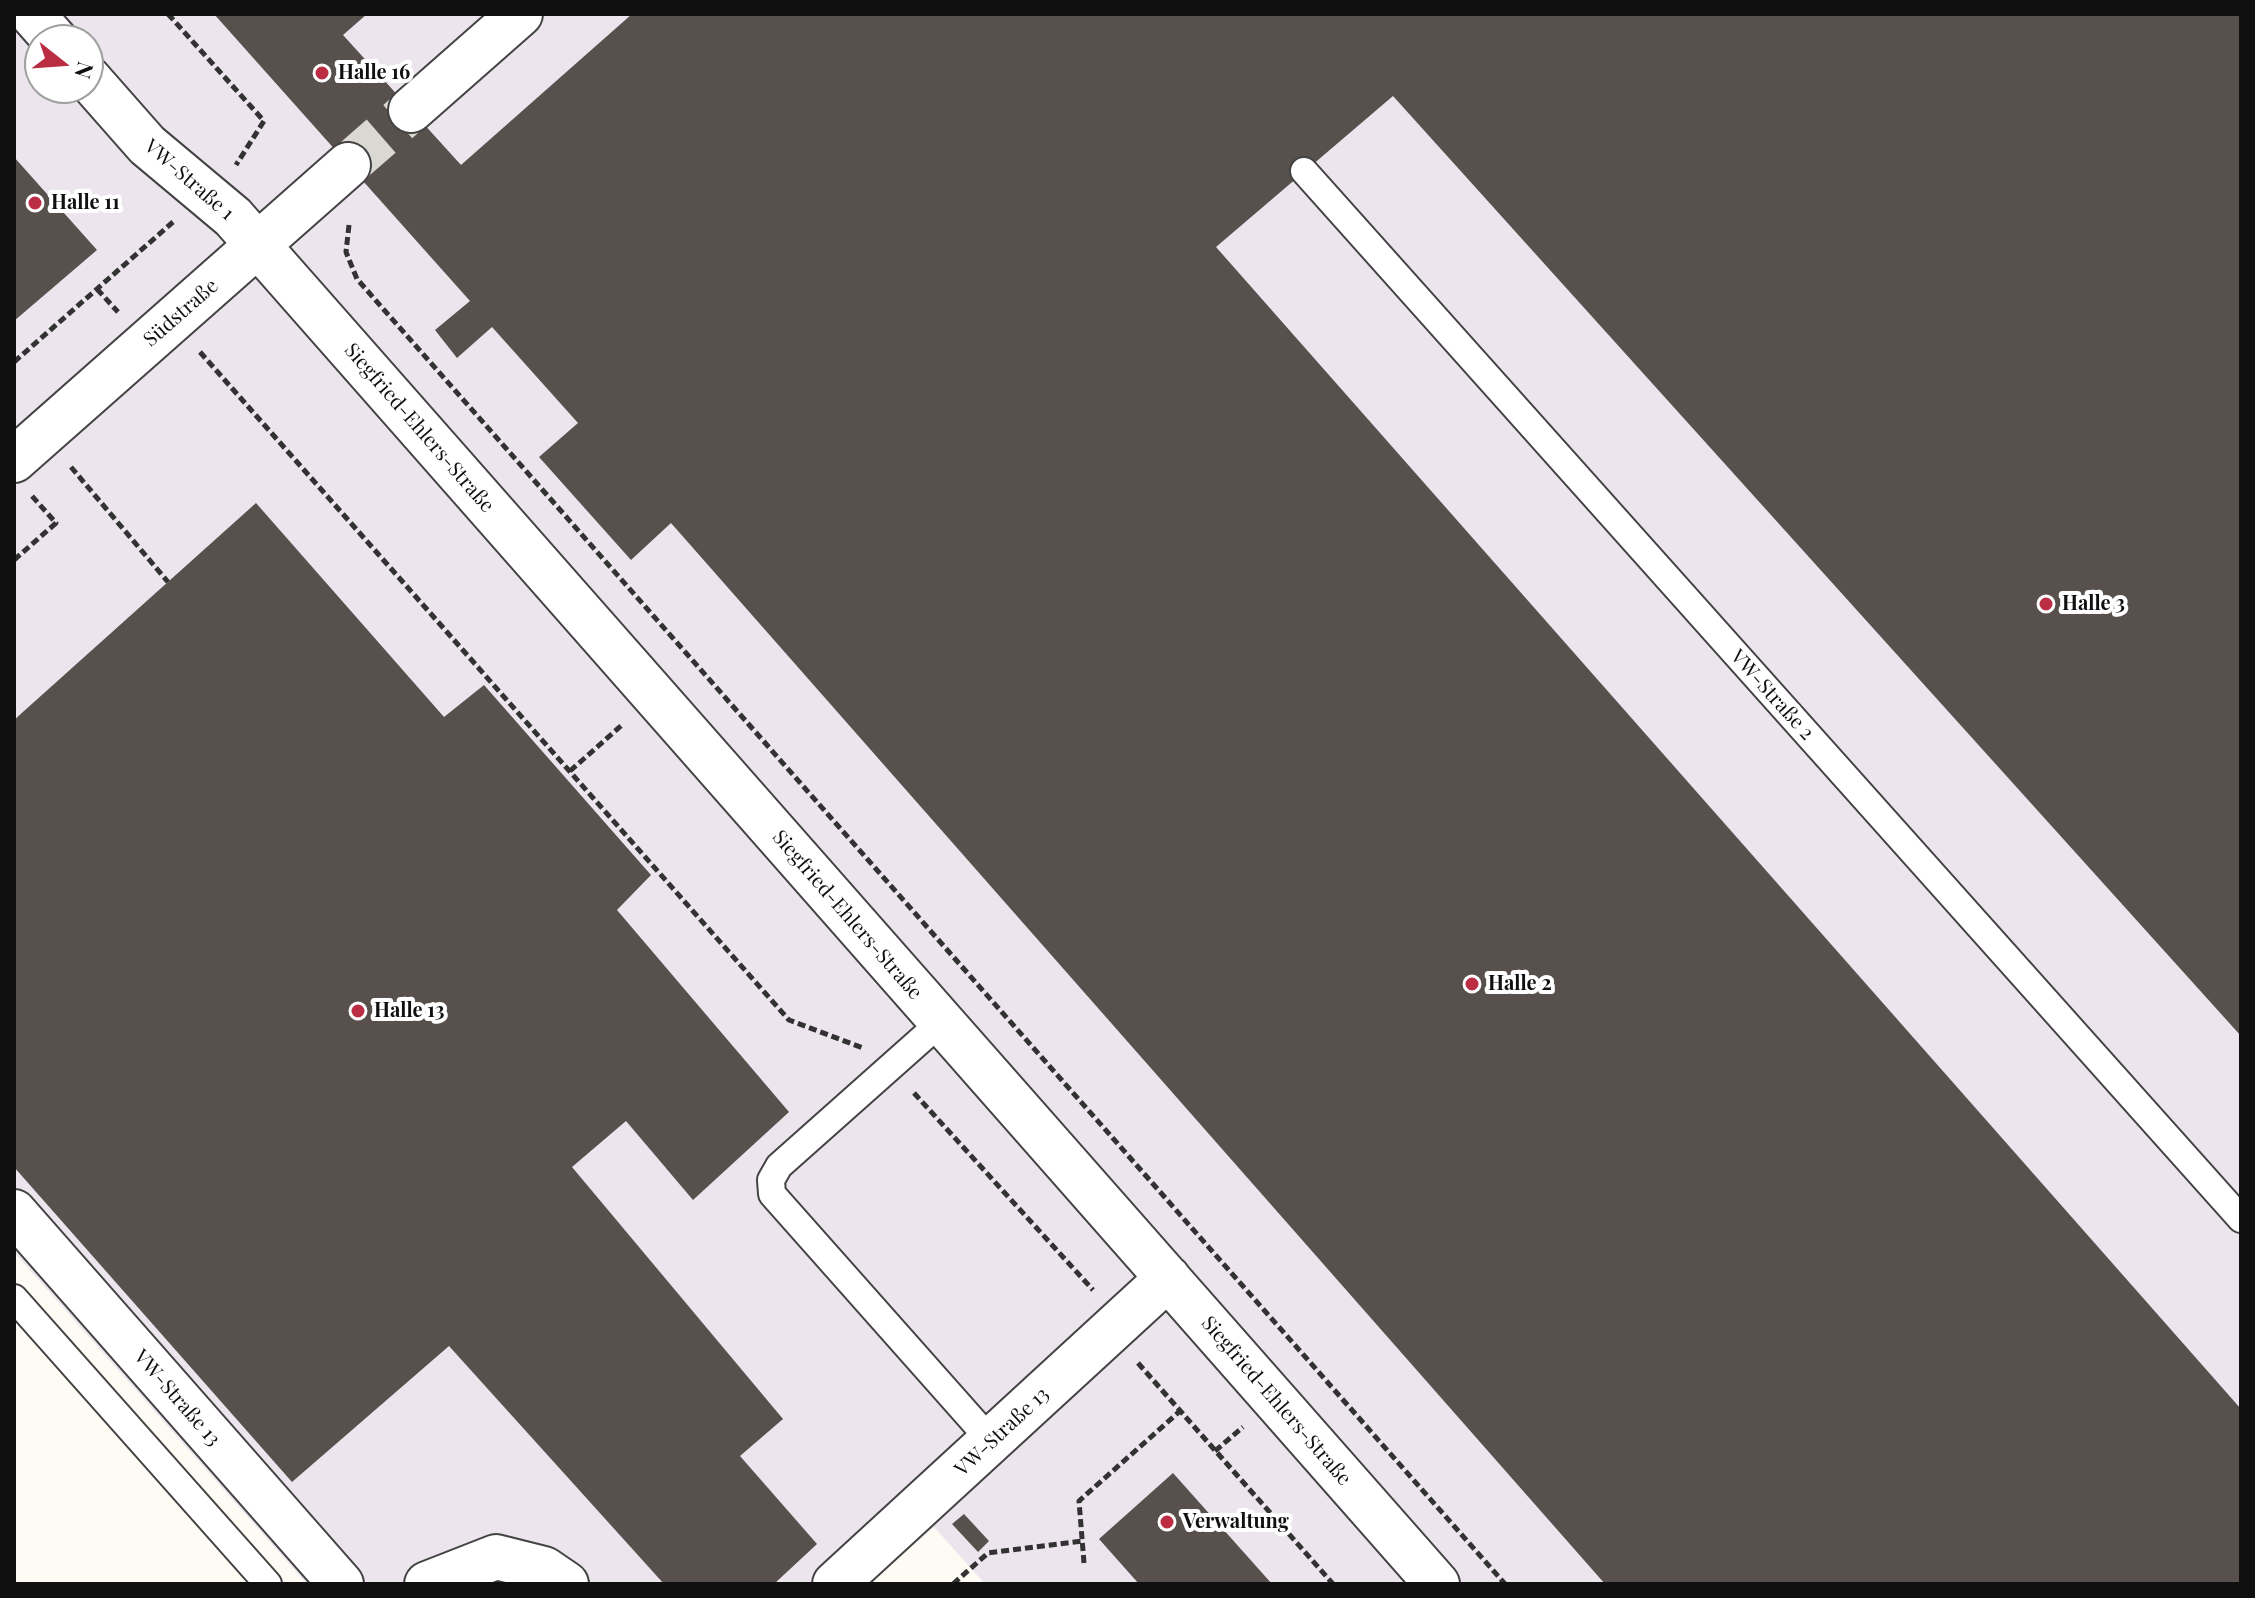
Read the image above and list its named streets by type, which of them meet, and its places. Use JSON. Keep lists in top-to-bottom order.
{
  "streets": {
    "street": [
      "VW-Straße 1",
      "Südstraße",
      "Siegfried-Ehlers-Straße",
      "VW-Straße 13"
    ],
    "lane": ["VW-Straße 2"]
  },
  "crossings": [
    ["VW-Straße 1", "Südstraße"],
    ["VW-Straße 1", "Siegfried-Ehlers-Straße"],
    ["Südstraße", "Siegfried-Ehlers-Straße"],
    ["Siegfried-Ehlers-Straße", "VW-Straße 13"]
  ],
  "places": [
    "Halle 16",
    "Halle 11",
    "Halle 3",
    "Halle 2",
    "Halle 13",
    "Verwaltung"
  ],
  "north": "right"
}
